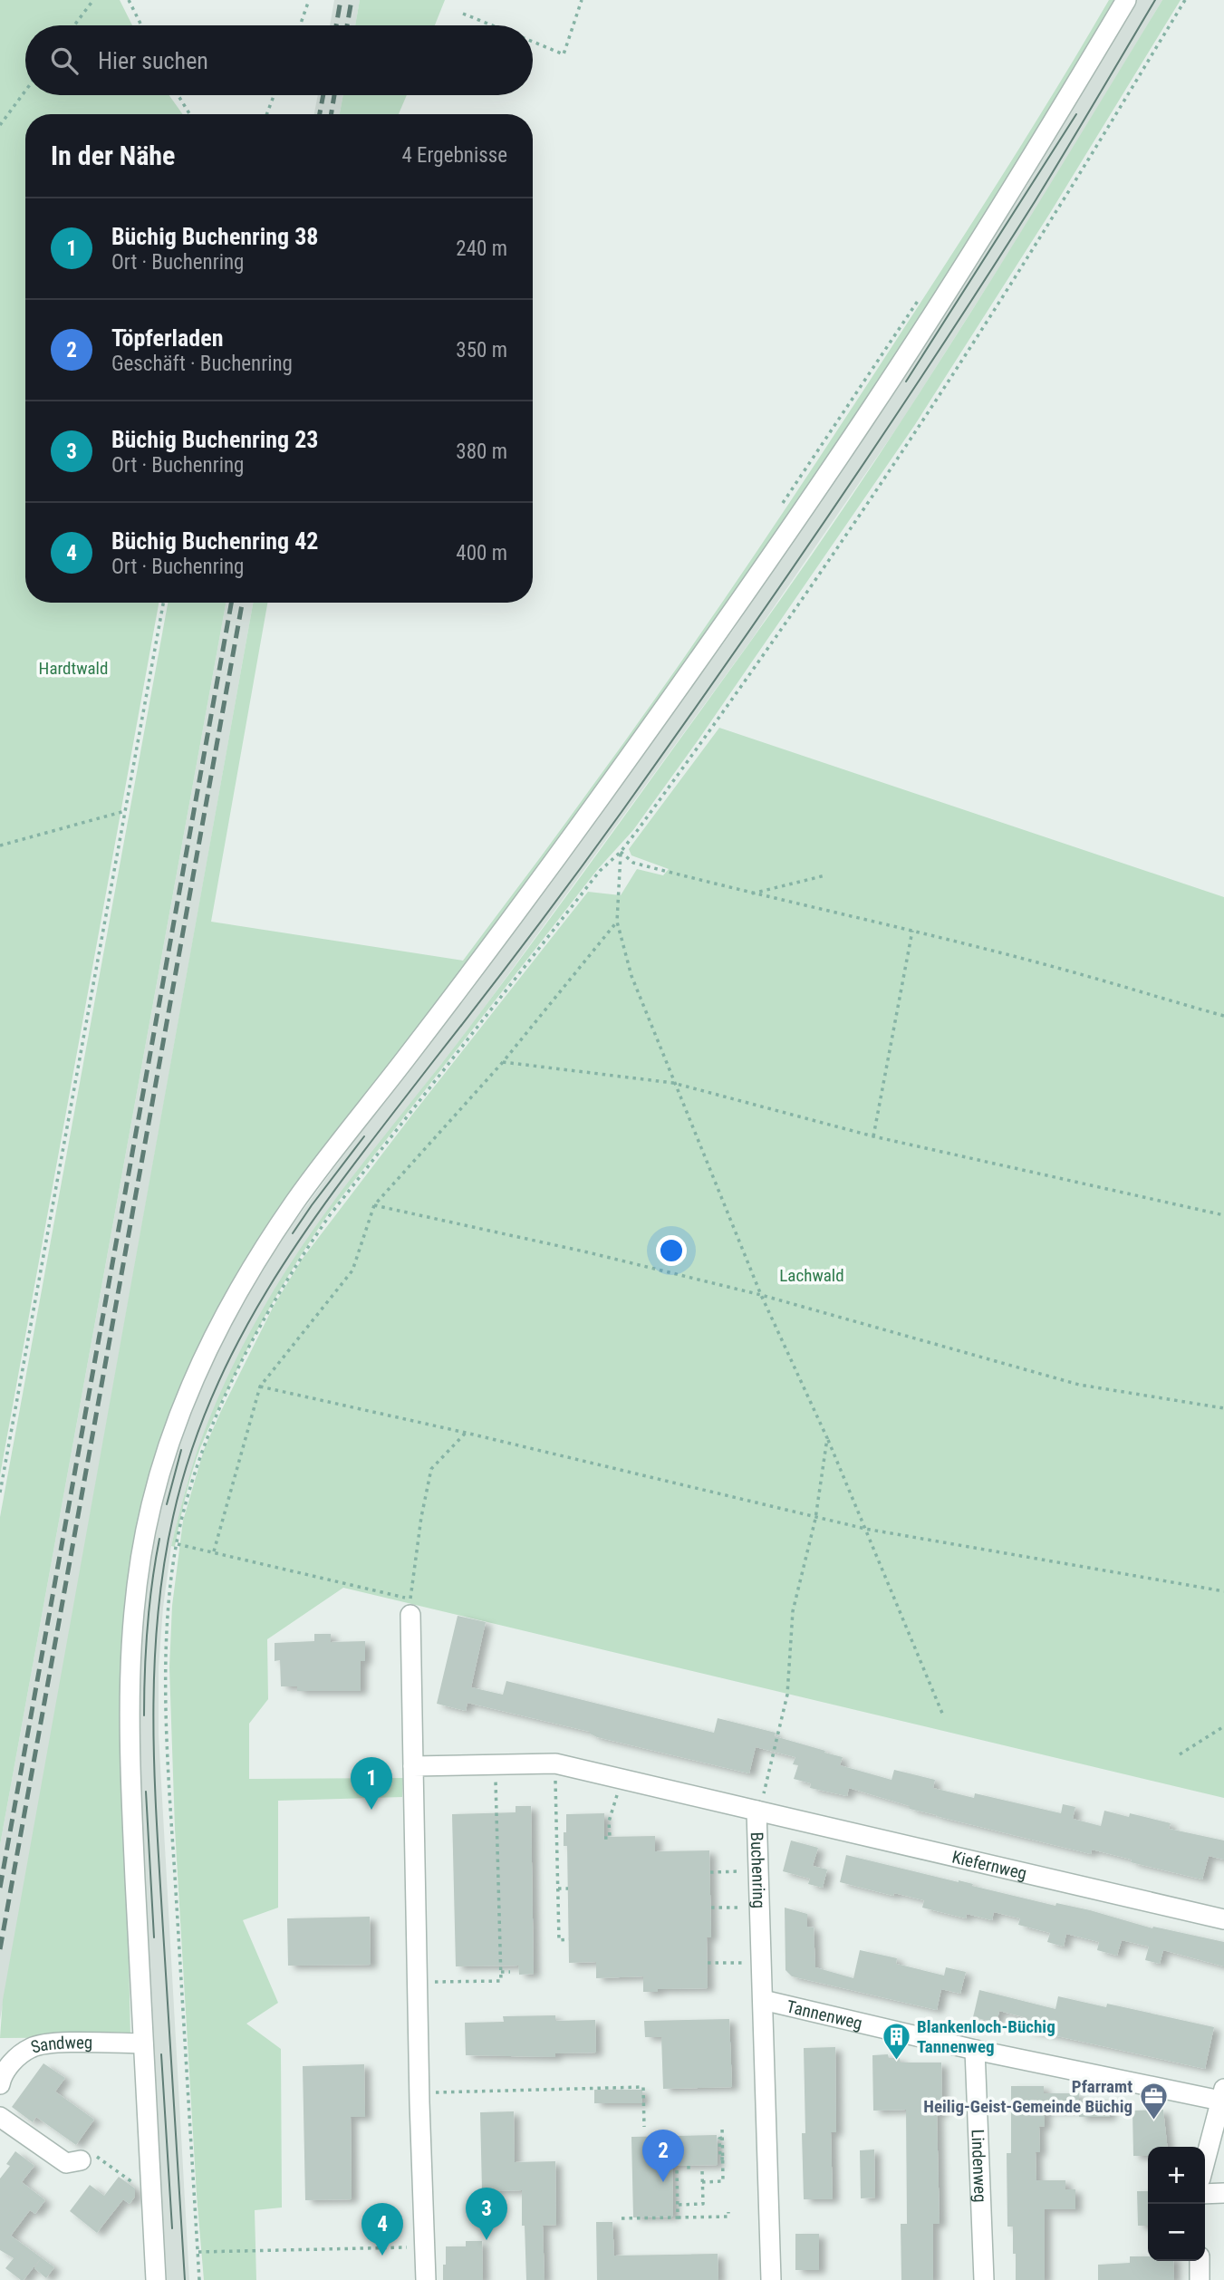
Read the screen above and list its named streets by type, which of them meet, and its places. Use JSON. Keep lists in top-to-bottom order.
{
  "streets": {
    "street": [
      "Kiefernweg",
      "Buchenring",
      "Tannenweg",
      "Sandweg",
      "Lindenweg"
    ]
  },
  "crossings": [
    ["Kiefernweg", "Buchenring"],
    ["Buchenring", "Tannenweg"],
    ["Tannenweg", "Lindenweg"]
  ],
  "parks": ["Hardtwald", "Lachwald"],
  "places": {
    "building": ["Blankenloch-Büchig Tannenweg"],
    "office": ["Pfarramt Heilig-Geist-Gemeinde Büchig"]
  },
  "page": {
    "search": "Hier suchen",
    "heading": ["In der Nähe", "4 Ergebnisse"],
    "list": [
      {
        "mark": "1",
        "name": "Büchig Buchenring 38",
        "note": "Ort · Buchenring",
        "value": "240 m"
      },
      {
        "mark": "2",
        "name": "Töpferladen",
        "note": "Geschäft · Buchenring",
        "value": "350 m"
      },
      {
        "mark": "3",
        "name": "Büchig Buchenring 23",
        "note": "Ort · Buchenring",
        "value": "380 m"
      },
      {
        "mark": "4",
        "name": "Büchig Buchenring 42",
        "note": "Ort · Buchenring",
        "value": "400 m"
      }
    ],
    "pins": [
      "1",
      "2",
      "3",
      "4"
    ],
    "map_buttons": ["+", "−"]
  }
}
